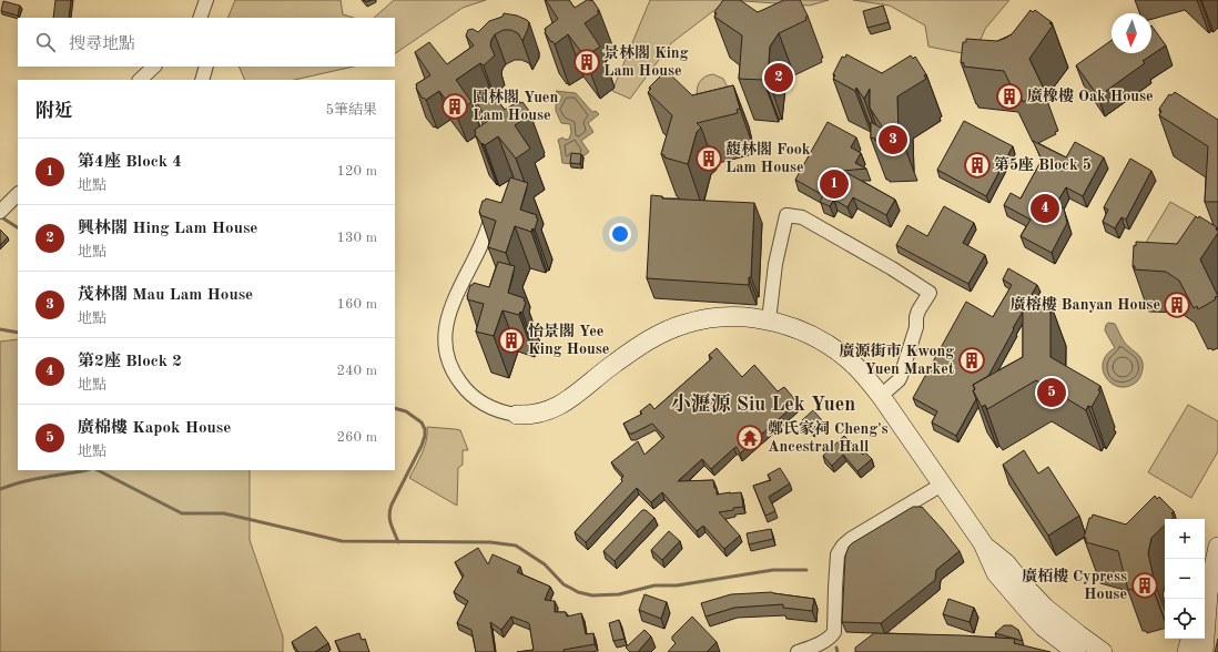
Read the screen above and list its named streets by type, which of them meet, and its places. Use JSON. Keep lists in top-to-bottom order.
{
  "districts": ["小瀝源 Siu Lek Yuen"],
  "places": {
    "building": [
      "景林閣 King Lam House",
      "廣橡樓 Oak House",
      "園林閣 Yuen Lam House",
      "馥林閣 Fook Lam House",
      "第5座 Block 5",
      "廣榕樓 Banyan House",
      "怡景閣 Yee King House",
      "廣源街市 Kwong Yuen Market",
      "廣栢樓 Cypress House"
    ],
    "temple": ["鄭氏家祠 Cheng's Ancestral Hall"]
  },
  "north": "bottom",
  "page": {
    "search": "搜尋地點",
    "pins": [
      "2",
      "3",
      "1",
      "4",
      "5"
    ],
    "heading": ["附近", "5筆結果"],
    "list": [
      {
        "mark": "1",
        "name": "第4座 Block 4",
        "note": "地點",
        "value": "120 m"
      },
      {
        "mark": "2",
        "name": "興林閣 Hing Lam House",
        "note": "地點",
        "value": "130 m"
      },
      {
        "mark": "3",
        "name": "茂林閣 Mau Lam House",
        "note": "地點",
        "value": "160 m"
      },
      {
        "mark": "4",
        "name": "第2座 Block 2",
        "note": "地點",
        "value": "240 m"
      },
      {
        "mark": "5",
        "name": "廣棉樓 Kapok House",
        "note": "地點",
        "value": "260 m"
      }
    ],
    "map_buttons": ["+", "−"]
  }
}
